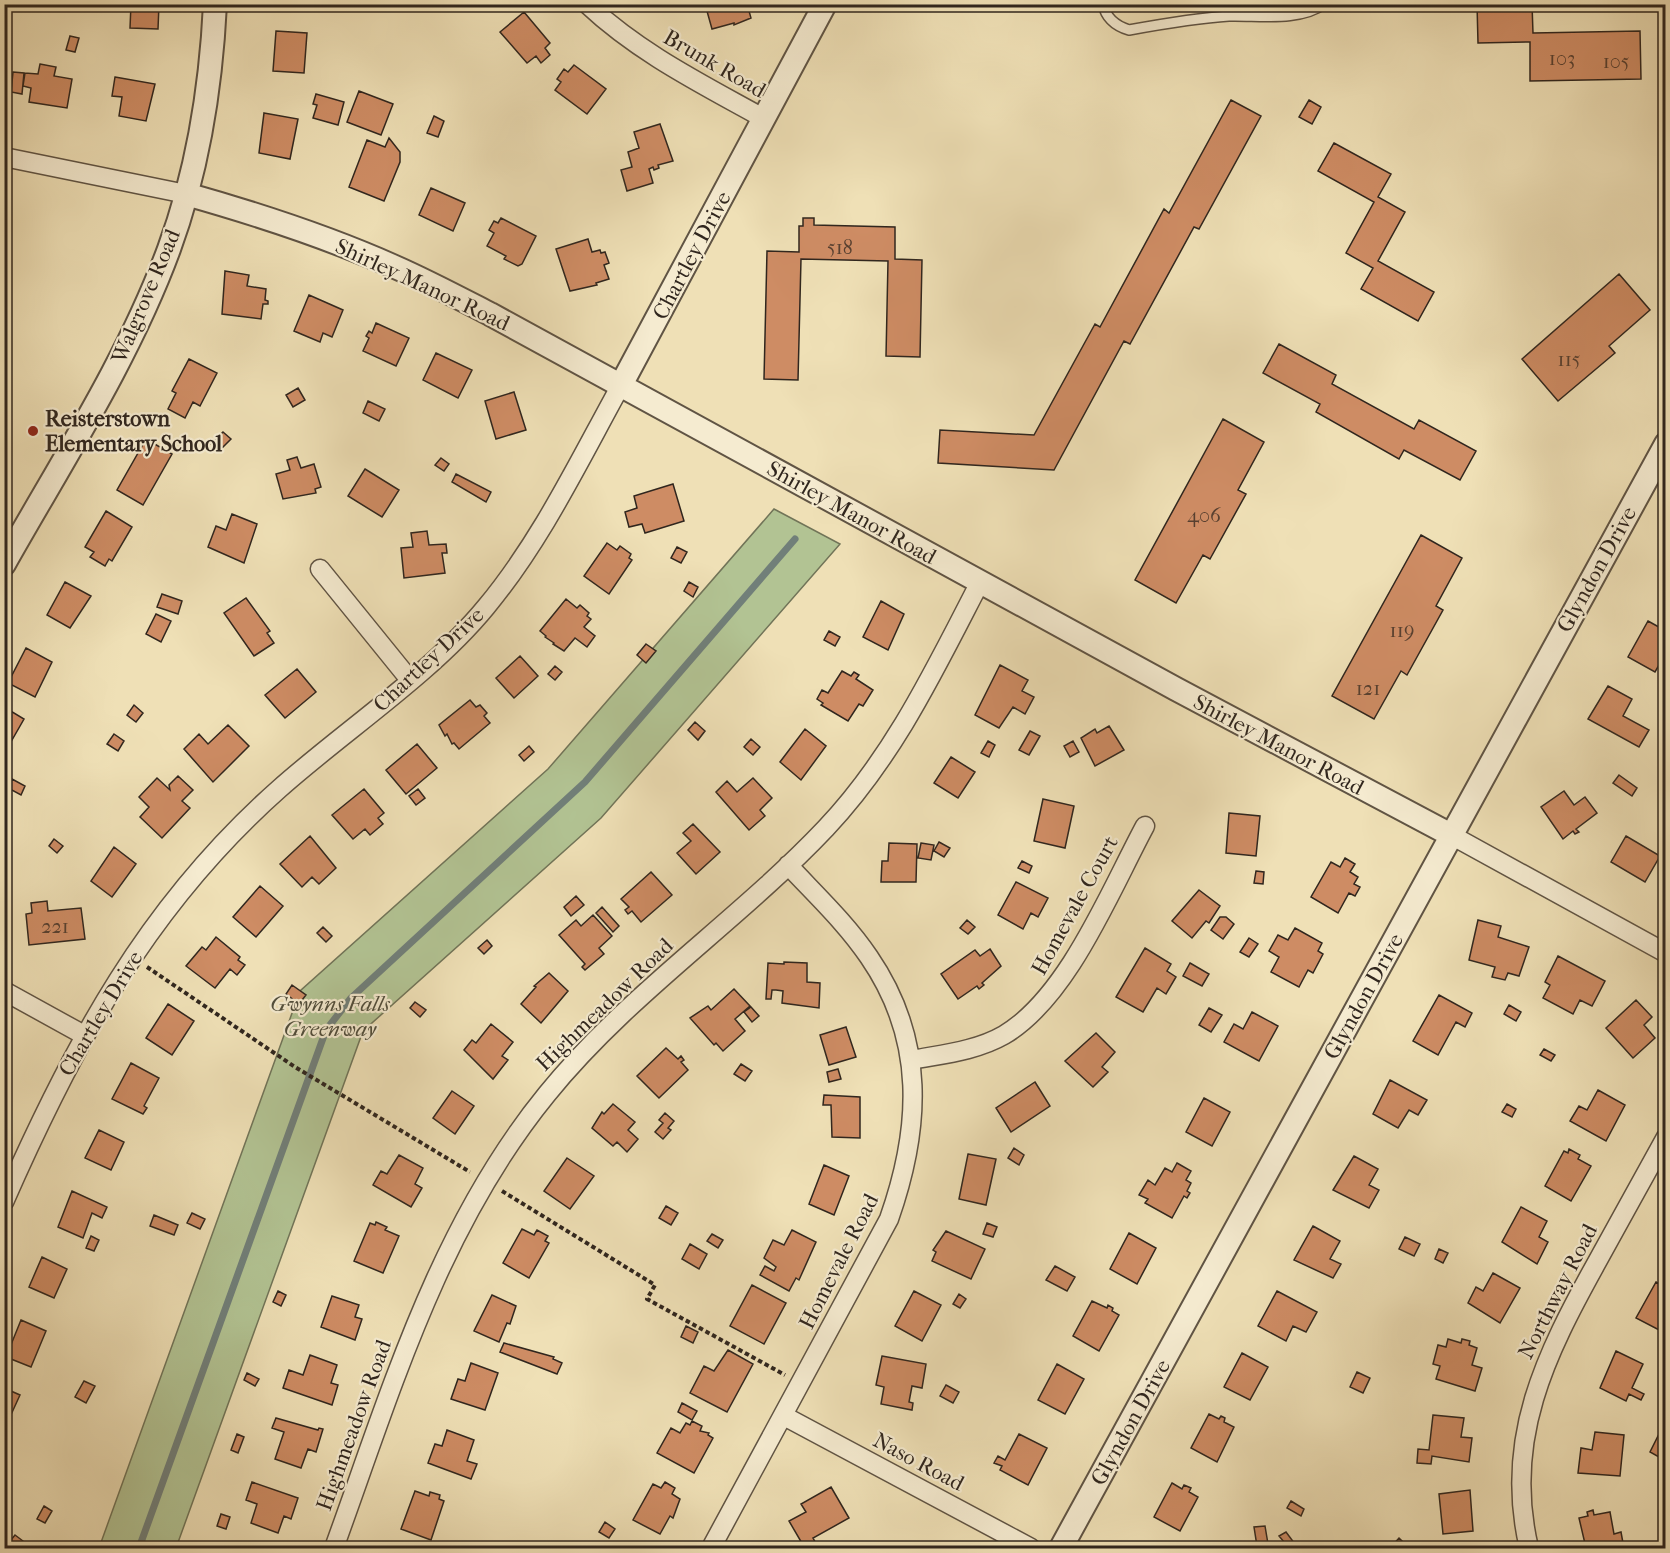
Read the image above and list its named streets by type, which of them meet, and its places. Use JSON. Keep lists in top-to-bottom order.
{
  "streets": {
    "street": [
      "Brunk Road",
      "Chartley Drive",
      "Shirley Manor Road",
      "Walgrove Road",
      "Glyndon Drive",
      "Homevale Court",
      "Highmeadow Road",
      "Homevale Road",
      "Northway Road",
      "Naso Road"
    ]
  },
  "crossings": [
    ["Brunk Road", "Chartley Drive"],
    ["Chartley Drive", "Shirley Manor Road"],
    ["Shirley Manor Road", "Walgrove Road"],
    ["Shirley Manor Road", "Glyndon Drive"],
    ["Shirley Manor Road", "Highmeadow Road"],
    ["Homevale Court", "Homevale Road"],
    ["Highmeadow Road", "Homevale Road"],
    ["Homevale Road", "Naso Road"]
  ],
  "parks": ["Gwynns Falls Greenway"],
  "places": ["Reisterstown Elementary School"],
  "house_numbers": [
    "103",
    "105",
    "518",
    "115",
    "406",
    "119",
    "121",
    "221"
  ]
}
